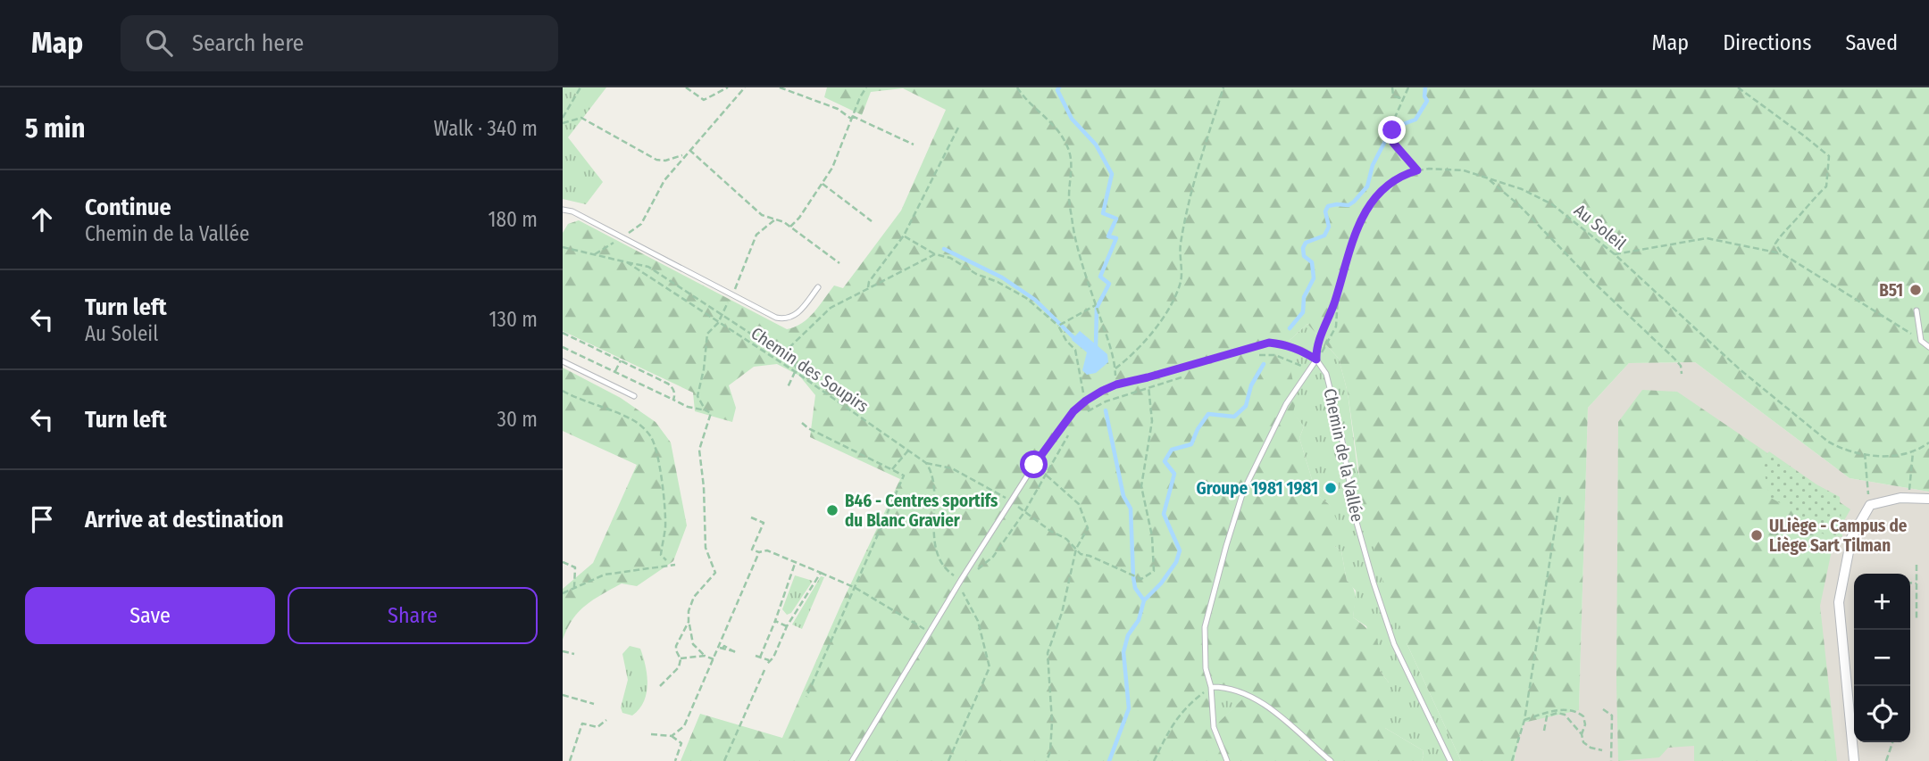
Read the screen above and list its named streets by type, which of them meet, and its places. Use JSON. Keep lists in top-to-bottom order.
{
  "streets": {
    "lane": ["Chemin de la Vallée"],
    "path": ["Au Soleil", "Chemin des Soupirs"]
  },
  "crossings": [
    ["Au Soleil", "Chemin de la Vallée"]
  ],
  "places": [
    "B51",
    "Groupe 1981 1981",
    "B46 - Centres sportifs du Blanc Gravier",
    "ULiège - Campus de Liège Sart Tilman"
  ],
  "page": {
    "header": "Map",
    "search": "Search here",
    "nav": ["Map", "Directions", "Saved"],
    "heading": ["5 min", "Walk · 340 m"],
    "list": [
      ["Continue", "Chemin de la Vallée", "180 m"],
      ["Turn left", "Au Soleil", "130 m"],
      ["Turn left", "30 m"],
      "Arrive at destination"
    ],
    "buttons": ["Save", "Share"],
    "map_buttons": ["+", "−"]
  }
}
